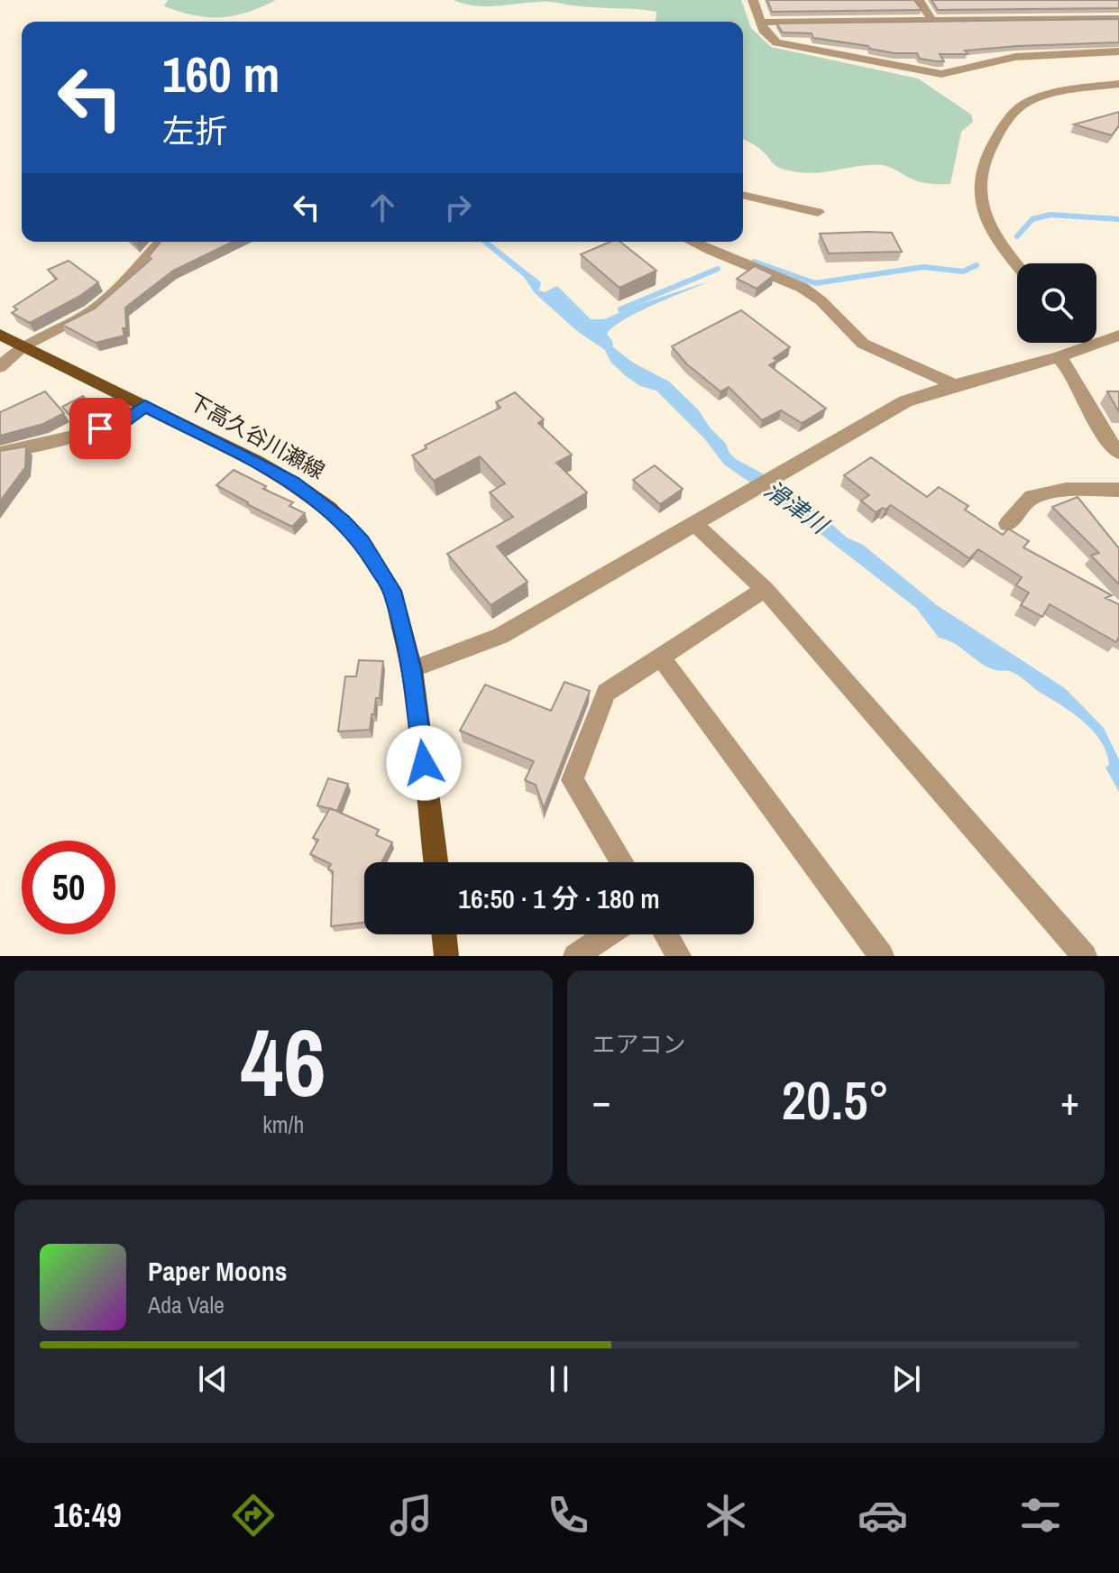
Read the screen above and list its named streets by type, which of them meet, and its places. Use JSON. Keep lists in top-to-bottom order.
{
  "streets": {
    "main road": ["下高久谷川瀬線"]
  },
  "water": ["滑津川"],
  "page": {
    "turn": ["160 m", "左折"],
    "limit": "50",
    "trip": "16:50 · 1 分 · 180 m",
    "tile": [
      ["46", "km/h"],
      "エアコン"
    ],
    "heat": ["−", "20.5°", "+"],
    "song": ["Paper Moons", "Ada Vale"],
    "tabs": "16:49"
  }
}
